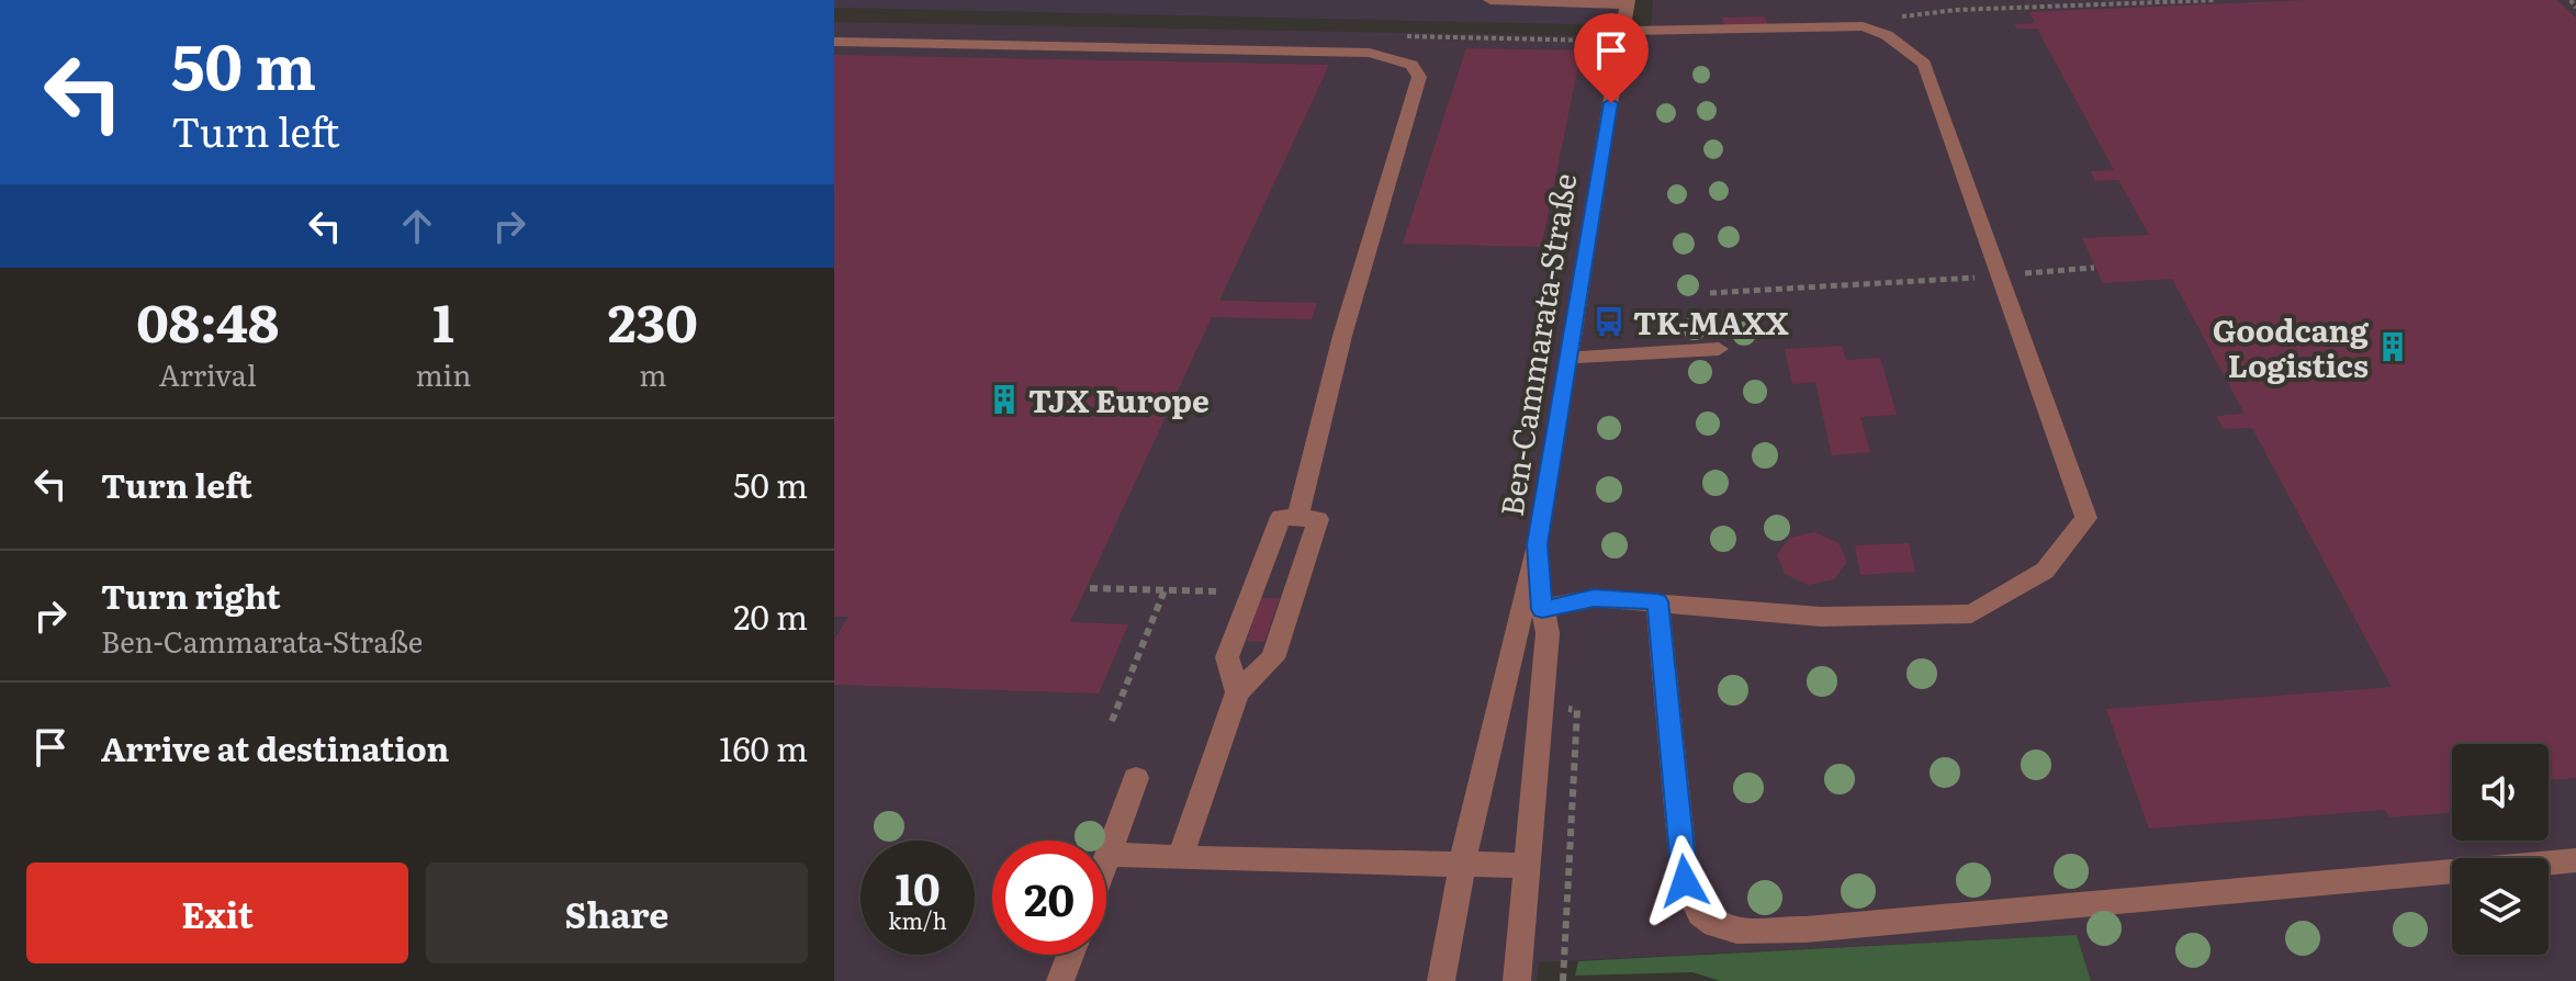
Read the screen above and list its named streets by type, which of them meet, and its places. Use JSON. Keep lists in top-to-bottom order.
{
  "streets": {
    "street": ["Ben-Cammarata-Straße"]
  },
  "places": {
    "bus stop": ["TK-MAXX"],
    "building": ["Goodcang Logistics", "TJX Europe"]
  },
  "page": {
    "turn": ["50 m", "Turn left"],
    "eta": [
      "08:48",
      "Arrival",
      "1",
      "min",
      "230",
      "m"
    ],
    "list": [
      {
        "name": "Turn left",
        "value": "50 m"
      },
      {
        "name": "Turn right",
        "note": "Ben-Cammarata-Straße",
        "value": "20 m"
      },
      {
        "name": "Arrive at destination",
        "value": "160 m"
      }
    ],
    "speed": "10 km/h",
    "limit": "20",
    "buttons": ["Exit", "Share"]
  }
}
